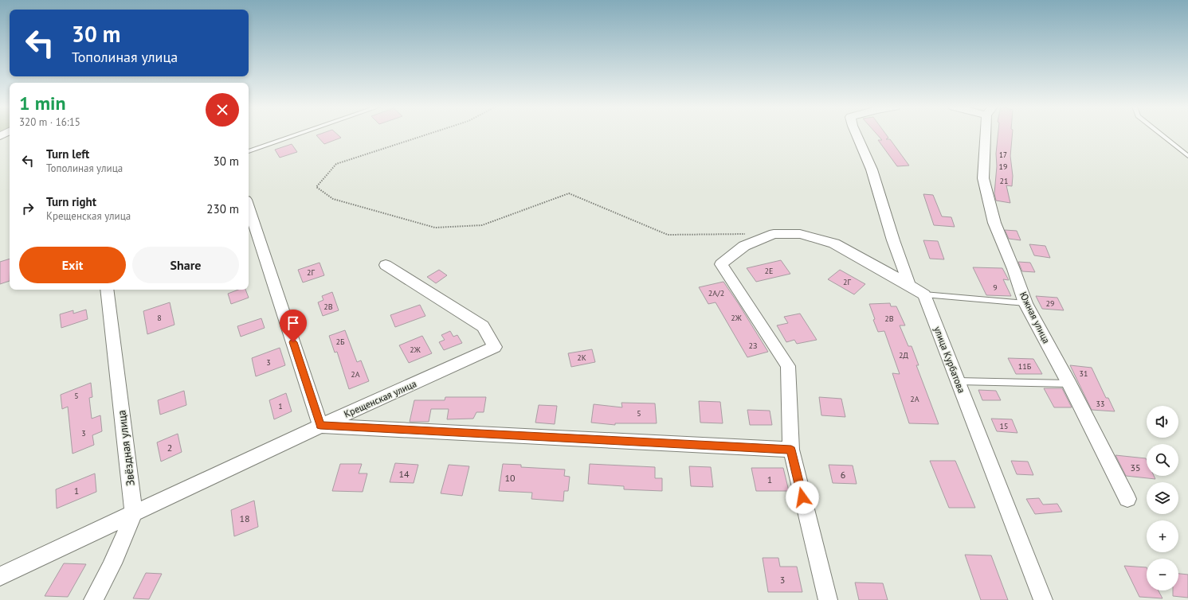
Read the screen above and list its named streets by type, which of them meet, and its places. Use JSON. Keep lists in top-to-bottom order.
{
  "streets": {
    "street": [
      "Южная улица",
      "улица Курбатова",
      "Крещенская улица",
      "Звёздная улица"
    ]
  },
  "house_numbers": [
    "17",
    "19",
    "21",
    "2Е",
    "2Г",
    "2Г",
    "9",
    "2А/2",
    "29",
    "2В",
    "8",
    "2Ж",
    "2В",
    "2Б",
    "2З",
    "2Ж",
    "2Д",
    "2К",
    "3",
    "11Б",
    "31",
    "2А",
    "5",
    "2А",
    "33",
    "1",
    "5",
    "15",
    "3",
    "2",
    "35",
    "14",
    "6",
    "10",
    "1",
    "1",
    "18",
    "3"
  ],
  "page": {
    "turn": ["30 m", "Тополиная улица"],
    "heading": ["1 min", "320 m · 16:15"],
    "list": [
      {
        "name": "Turn left",
        "note": "Тополиная улица",
        "value": "30 m"
      },
      {
        "name": "Turn right",
        "note": "Крещенская улица",
        "value": "230 m"
      }
    ],
    "buttons": ["Exit", "Share"],
    "map_buttons": ["+", "−"]
  }
}
